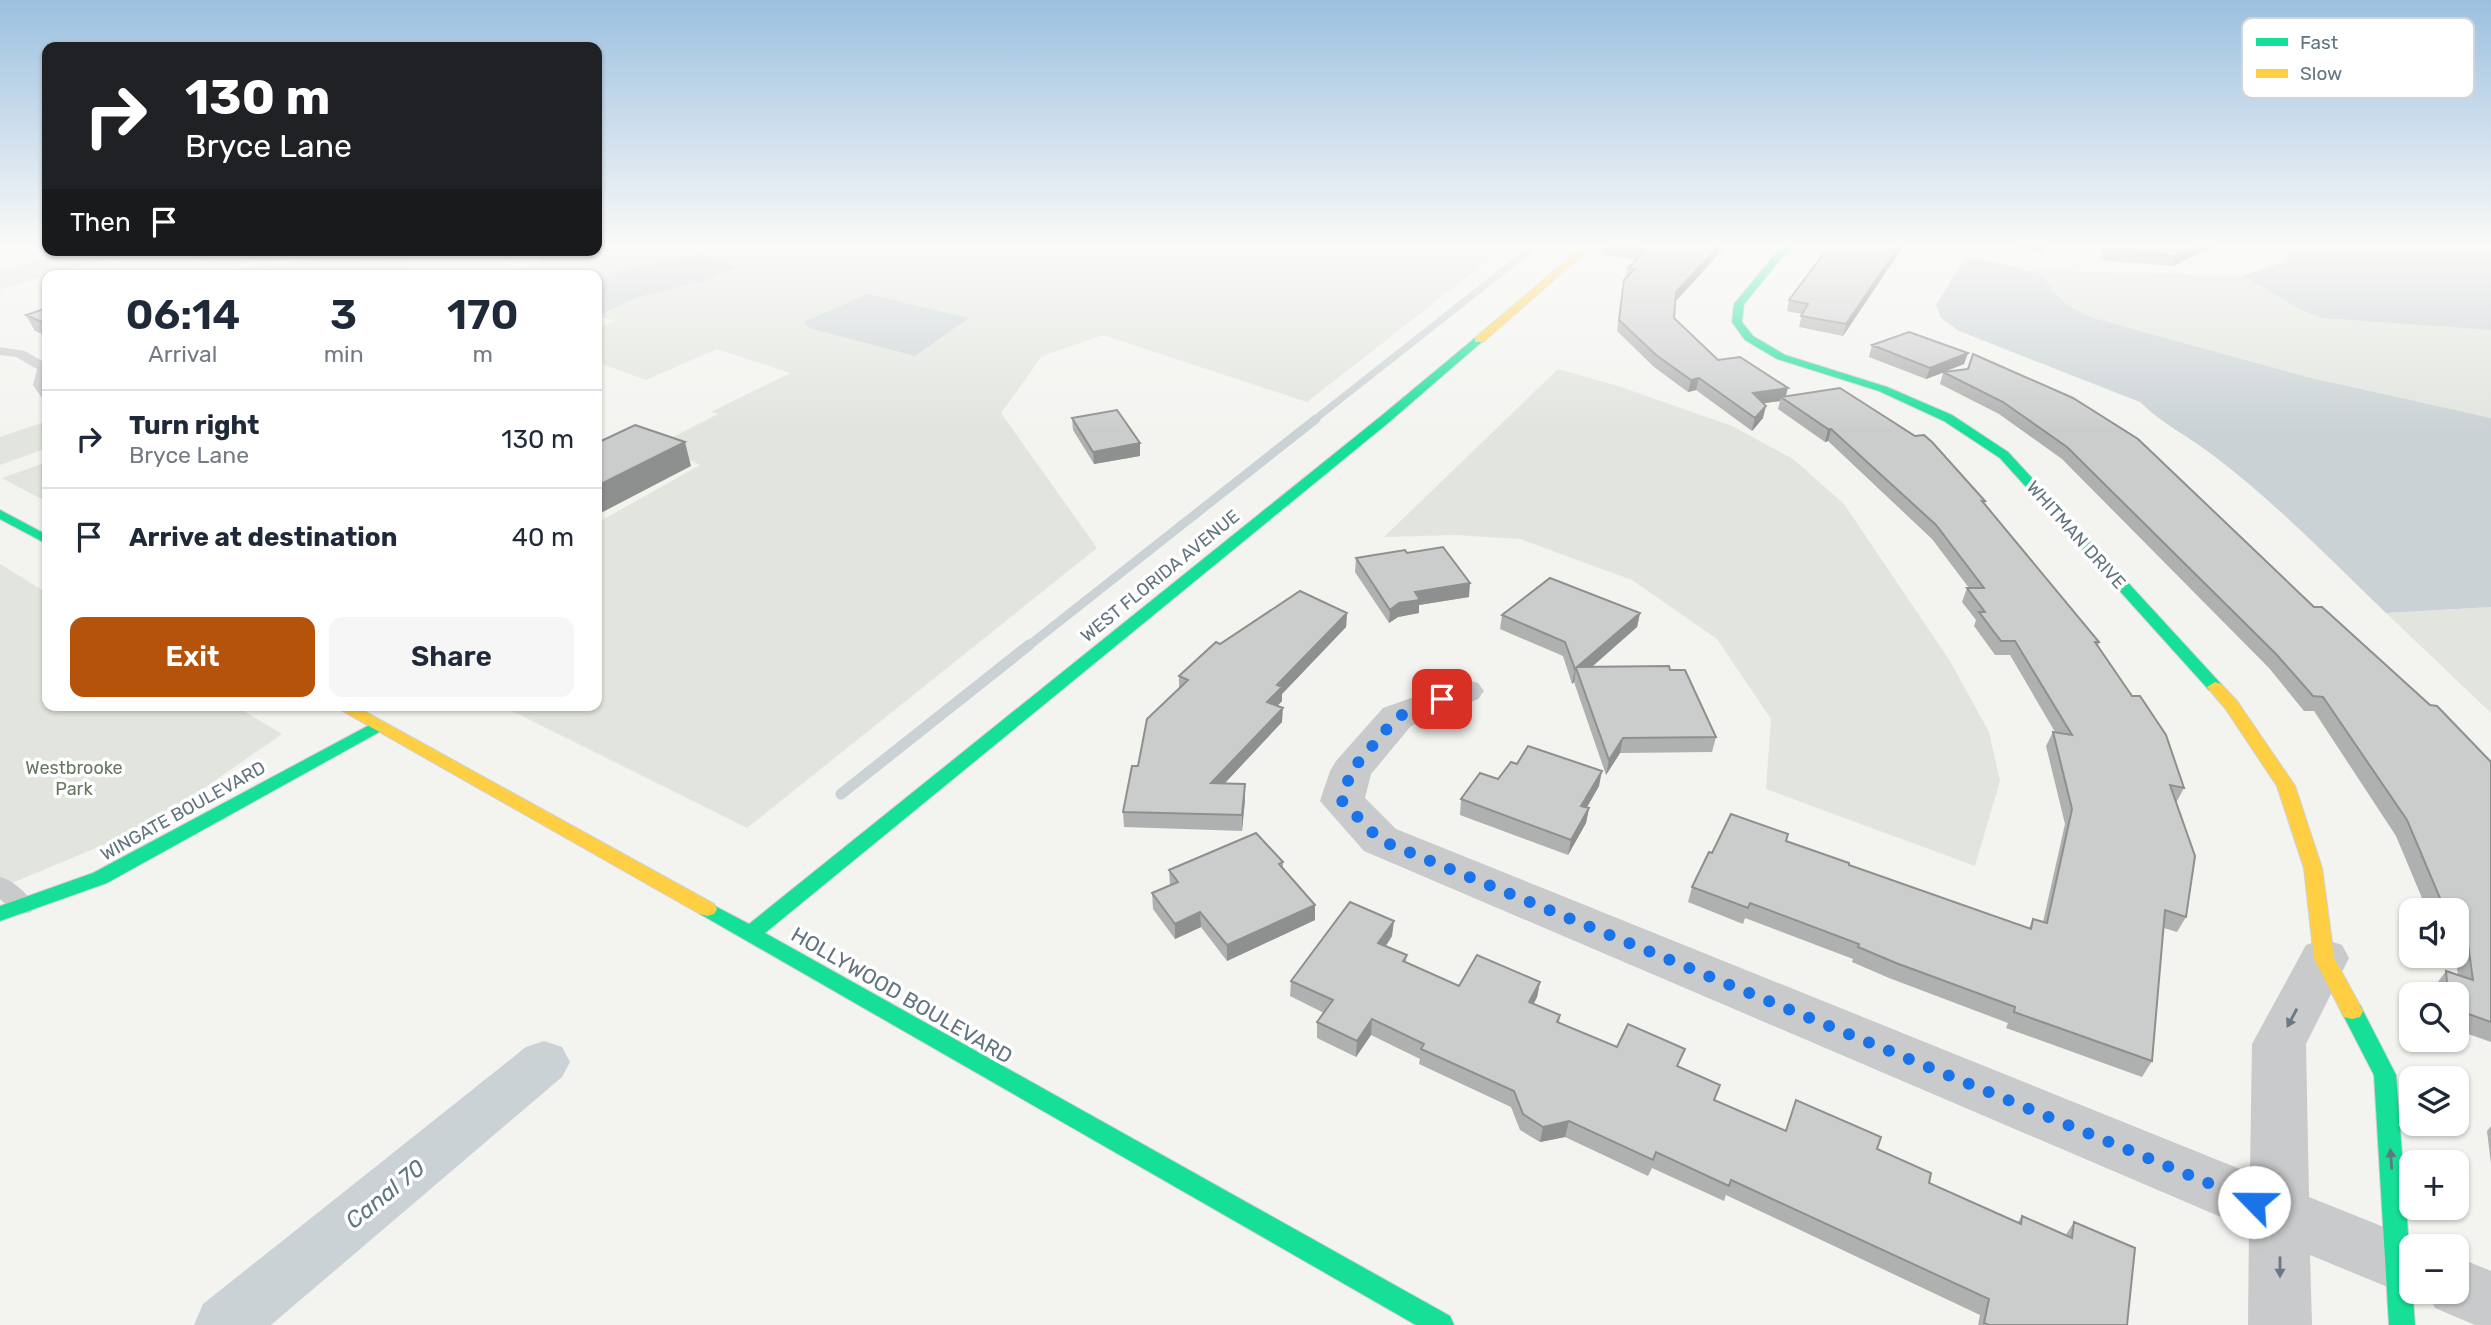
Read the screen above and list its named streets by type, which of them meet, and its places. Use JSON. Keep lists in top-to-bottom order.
{
  "streets": {
    "street": [
      "WHITMAN DRIVE",
      "WEST FLORIDA AVENUE",
      "WINGATE BOULEVARD",
      "HOLLYWOOD BOULEVARD"
    ]
  },
  "crossings": [
    ["WEST FLORIDA AVENUE", "HOLLYWOOD BOULEVARD"],
    ["WINGATE BOULEVARD", "HOLLYWOOD BOULEVARD"]
  ],
  "water": ["Canal 70"],
  "parks": ["Westbrooke Park"],
  "legend": ["Fast", "Slow"],
  "page": {
    "turn": ["130 m", "Bryce Lane"],
    "then": "Then",
    "eta": [
      "06:14",
      "Arrival",
      "3",
      "min",
      "170",
      "m"
    ],
    "list": [
      {
        "name": "Turn right",
        "note": "Bryce Lane",
        "value": "130 m"
      },
      {
        "name": "Arrive at destination",
        "value": "40 m"
      }
    ],
    "buttons": ["Exit", "Share"],
    "map_buttons": ["+", "−"]
  }
}
